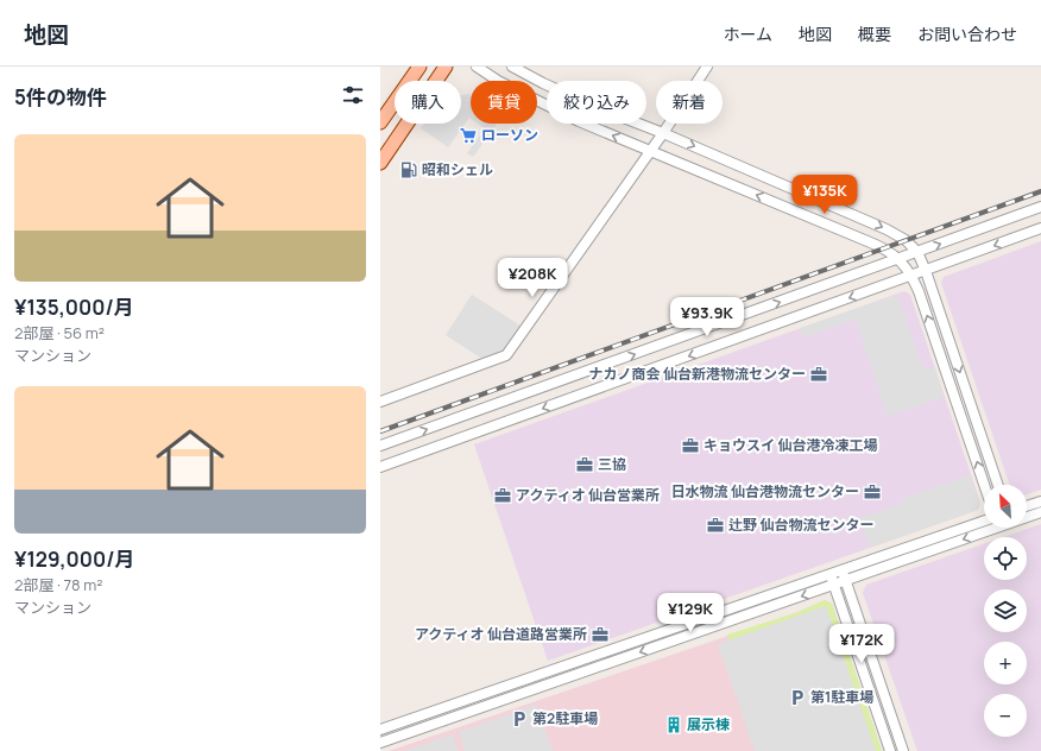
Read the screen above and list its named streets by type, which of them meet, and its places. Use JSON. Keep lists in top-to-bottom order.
{
  "places": {
    "supermarket": ["ローソン"],
    "fuel station": ["昭和シェル"],
    "office": [
      "ナカノ商会 仙台新港物流センター",
      "キョウスイ 仙台港冷凍工場",
      "三協",
      "日水物流 仙台港物流センター",
      "アクティオ 仙台営業所",
      "辻野 仙台物流センター",
      "アクティオ 仙台道路営業所"
    ],
    "parking": ["第1駐車場", "第2駐車場"],
    "building": ["展示棟"]
  },
  "north": "top left",
  "page": {
    "header": "地図",
    "nav": [
      "ホーム",
      "地図",
      "概要",
      "お問い合わせ"
    ],
    "heading": "5件の物件",
    "chip": [
      "購入",
      "賃貸",
      "絞り込み",
      "新着"
    ],
    "list": [
      {
        "name": "¥135,000/月",
        "note": "2部屋 · 56 m² · マンション"
      },
      {
        "name": "¥129,000/月",
        "note": "2部屋 · 78 m² · マンション"
      }
    ],
    "price": [
      "¥135K",
      "¥208K",
      "¥93.9K",
      "¥129K",
      "¥172K"
    ],
    "map_buttons": ["+", "−"]
  }
}
